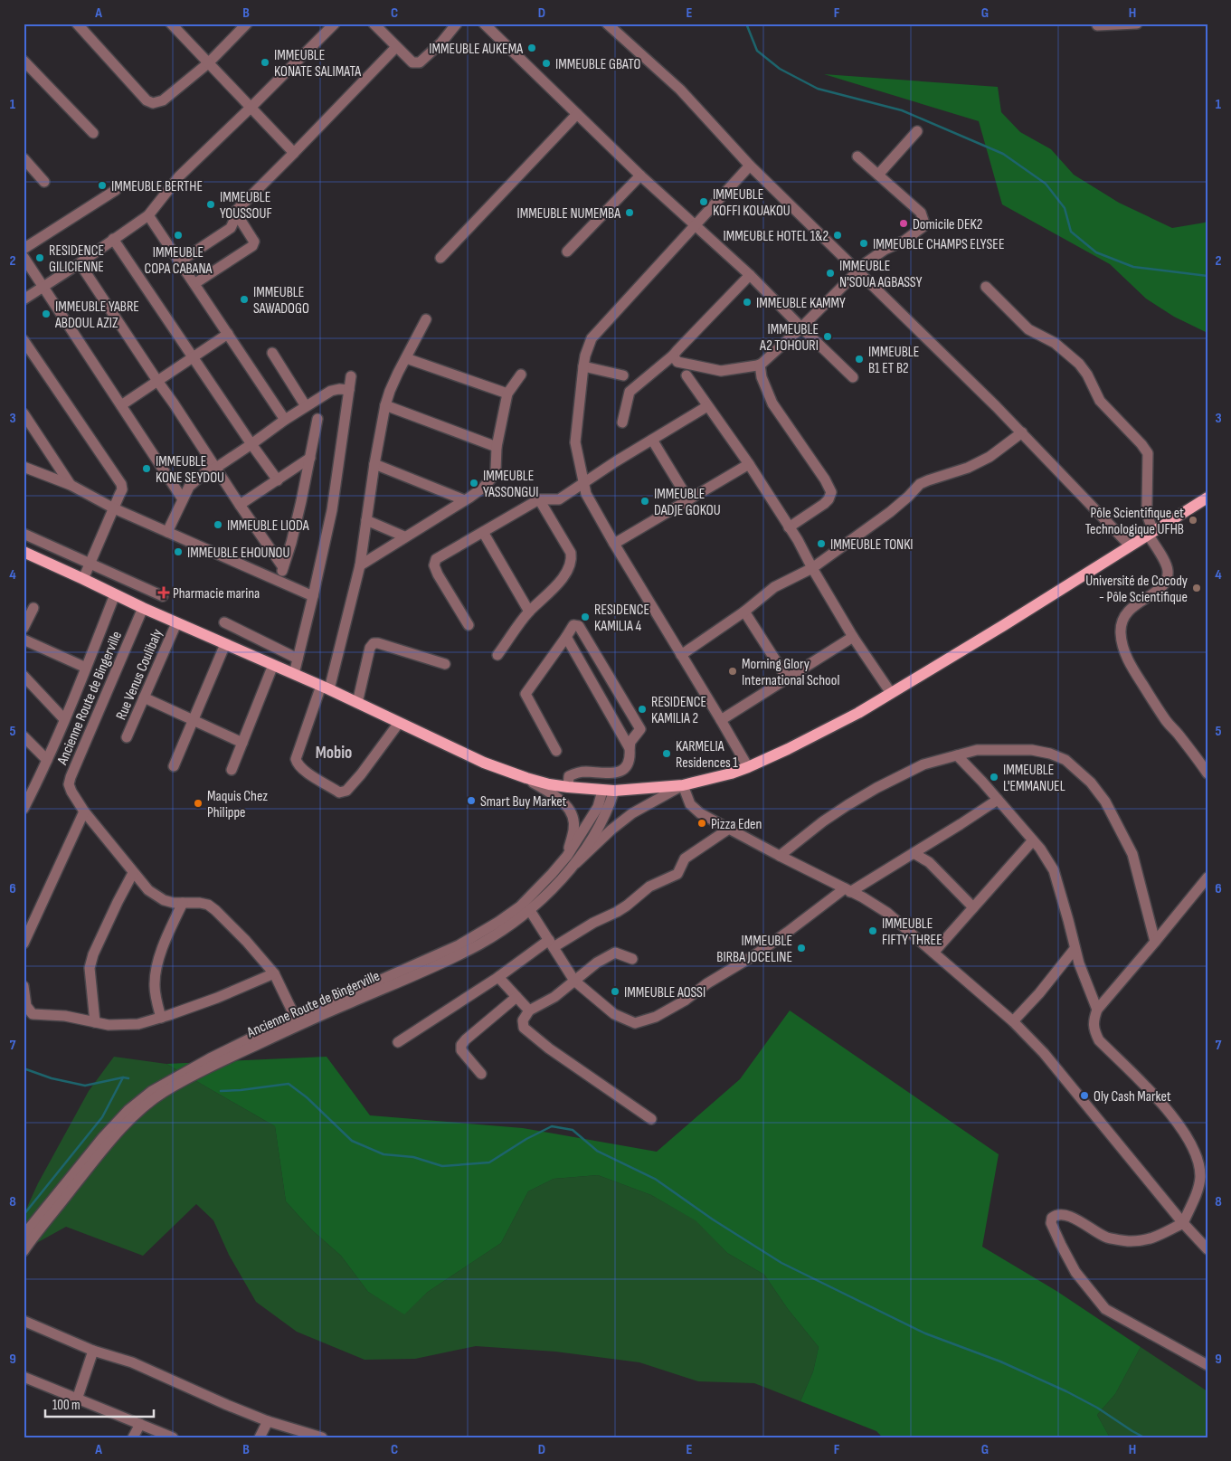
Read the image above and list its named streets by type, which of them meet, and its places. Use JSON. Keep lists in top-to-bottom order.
{
  "streets": {
    "street": ["Rue Venus Coulibaly", "Ancienne Route de Bingerville"]
  },
  "districts": ["Mobio"],
  "places": {
    "other": [
      "IMMEUBLE AUKEMA",
      "IMMEUBLE KONATE SALIMATA",
      "IMMEUBLE GBATO",
      "IMMEUBLE BERTHE",
      "IMMEUBLE KOFFI KOUAKOU",
      "IMMEUBLE YOUSSOUF",
      "IMMEUBLE NUMEMBA",
      "Domicile DEK2",
      "IMMEUBLE COPA CABANA",
      "IMMEUBLE HOTEL 1&2",
      "IMMEUBLE CHAMPS ELYSEE",
      "RESIDENCE GILICIENNE",
      "IMMEUBLE N'SOUA AGBASSY",
      "IMMEUBLE SAWADOGO",
      "IMMEUBLE KAMMY",
      "IMMEUBLE YABRE ABDOUL AZIZ",
      "IMMEUBLE A2 TOHOURI",
      "IMMEUBLE B1 ET B2",
      "IMMEUBLE KONE SEYDOU",
      "IMMEUBLE YASSONGUI",
      "IMMEUBLE DADJE GOKOU",
      "Pôle Scientifique et Technologique UFHB",
      "IMMEUBLE LIODA",
      "IMMEUBLE TONKI",
      "IMMEUBLE EHOUNOU",
      "Université de Cocody - Pôle Scientifique",
      "RESIDENCE KAMILIA 4",
      "Morning Glory International School",
      "RESIDENCE KAMILIA 2",
      "KARMELIA Residences 1",
      "IMMEUBLE L'EMMANUEL",
      "Smart Buy Market",
      "Maquis Chez Philippe",
      "Pizza Eden",
      "IMMEUBLE FIFTY THREE",
      "IMMEUBLE BIRBA JOCELINE",
      "IMMEUBLE AOSSI",
      "Oly Cash Market"
    ],
    "health": ["Pharmacie marina"]
  },
  "scale_bar": "100 m",
  "grid": {
    "columns": [
      "A",
      "B",
      "C",
      "D",
      "E",
      "F",
      "G",
      "H"
    ],
    "rows": [
      "1",
      "2",
      "3",
      "4",
      "5",
      "6",
      "7",
      "8",
      "9"
    ]
  }
}
